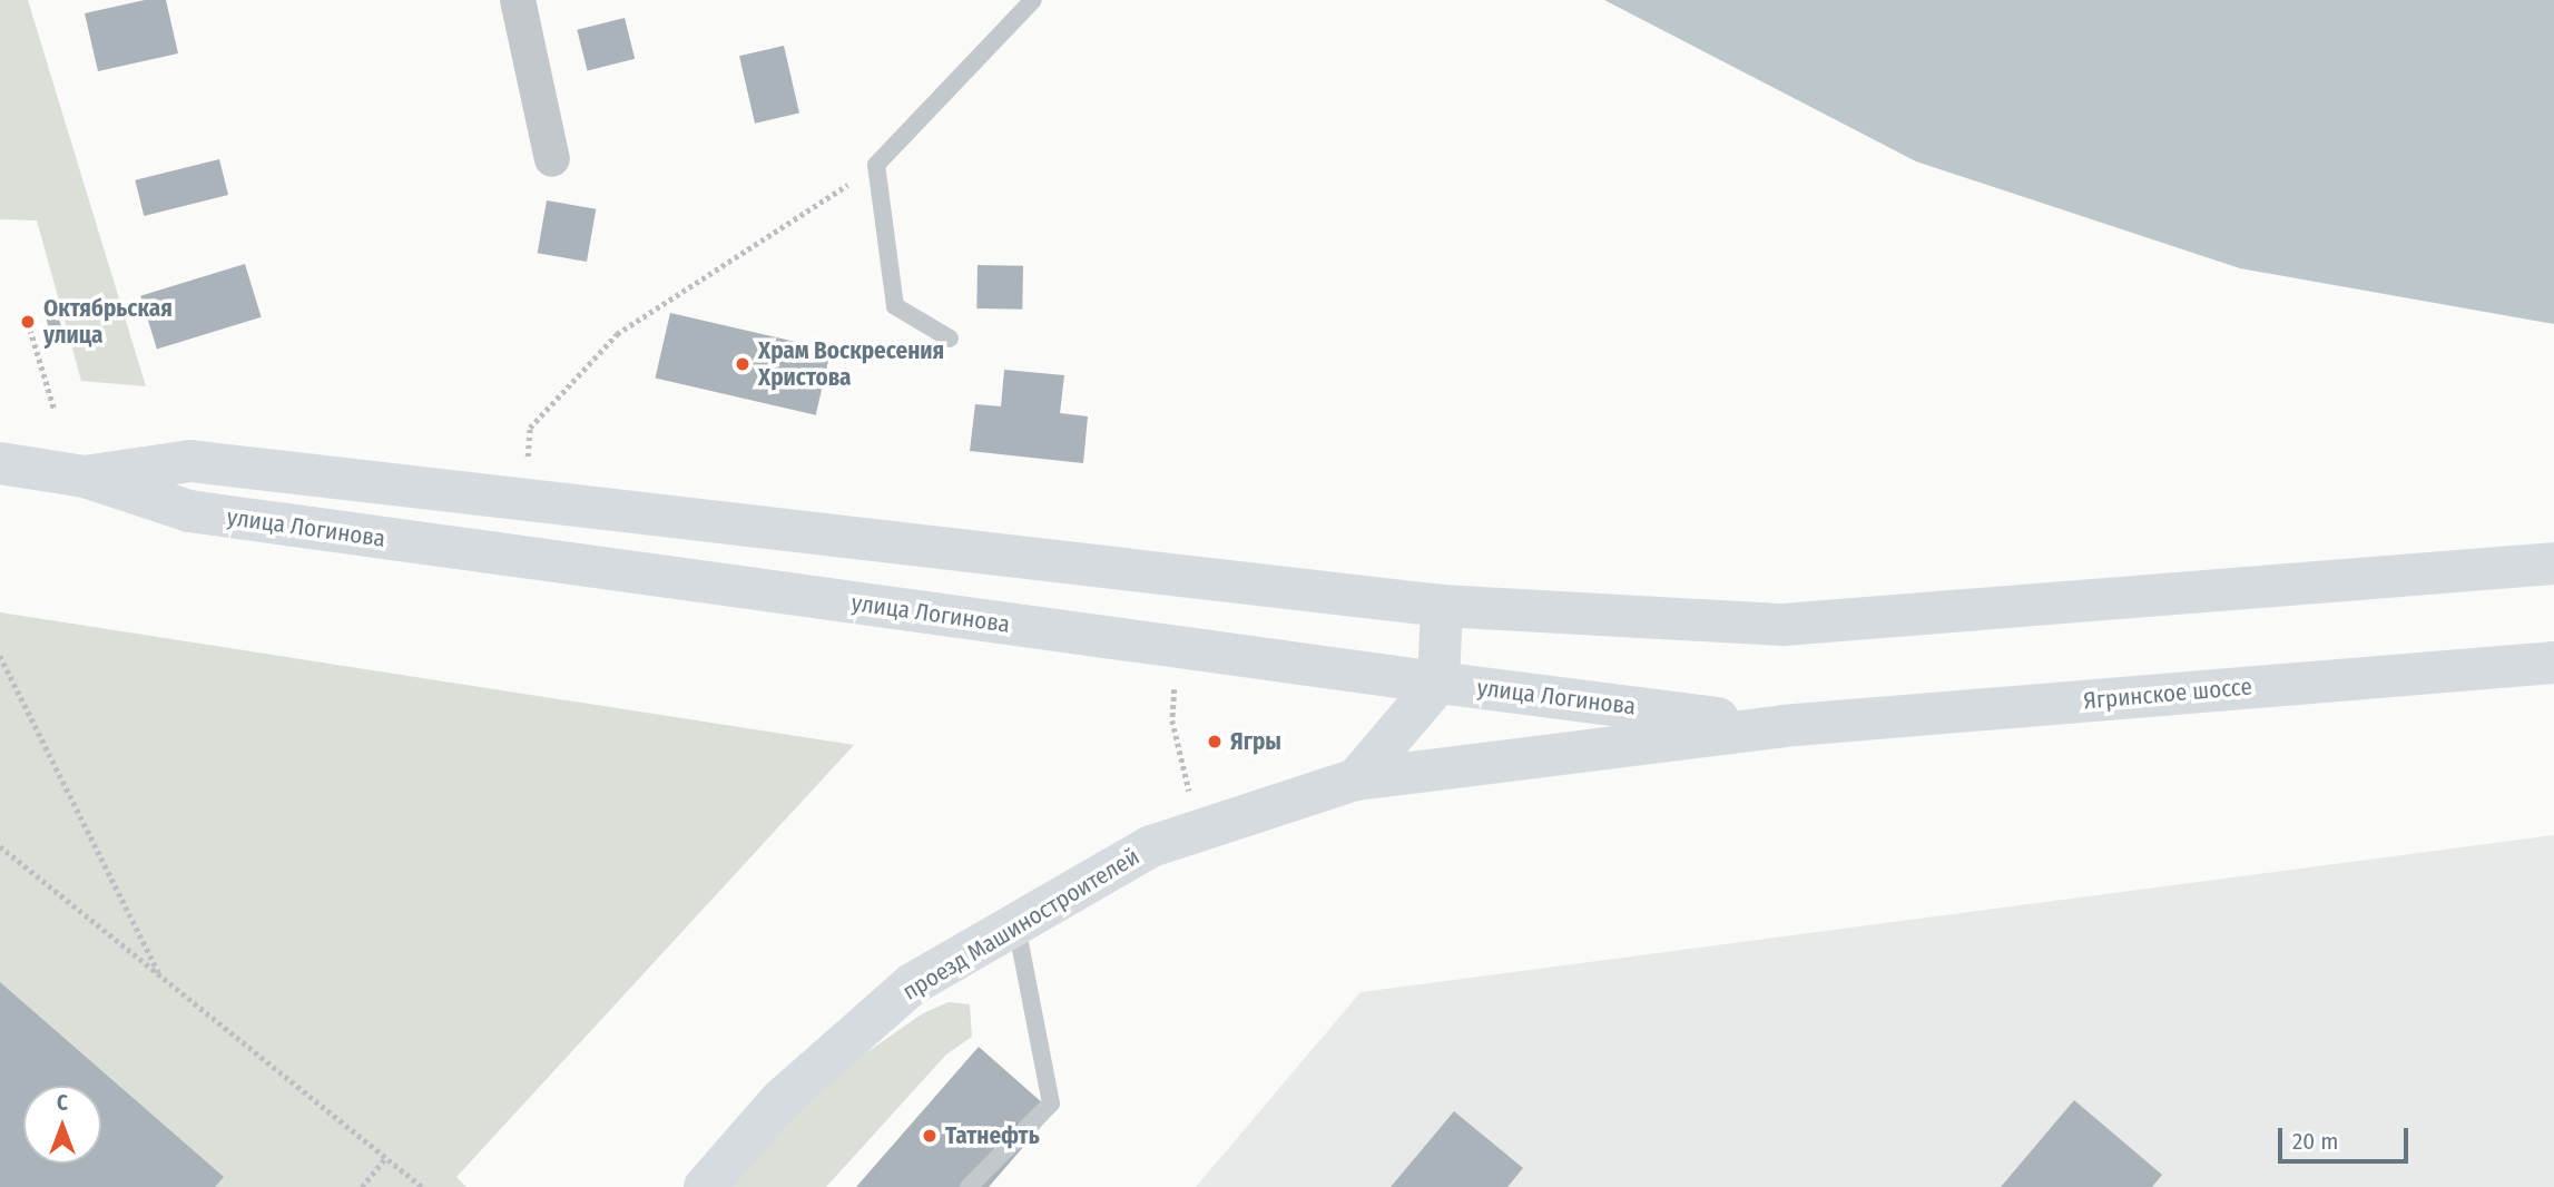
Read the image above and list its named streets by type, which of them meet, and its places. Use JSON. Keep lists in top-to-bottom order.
{
  "streets": {
    "main road": ["улица Логинова", "Ягринское шоссе", "проезд Машиностроителей"]
  },
  "crossings": [
    ["улица Логинова", "Ягринское шоссе"],
    ["улица Логинова", "проезд Машиностроителей"],
    ["Ягринское шоссе", "проезд Машиностроителей"]
  ],
  "places": [
    "Октябрьская улица",
    "Храм Воскресения Христова",
    "Ягры",
    "Татнефть"
  ],
  "scale_bar": "20 m",
  "north": "top"
}
